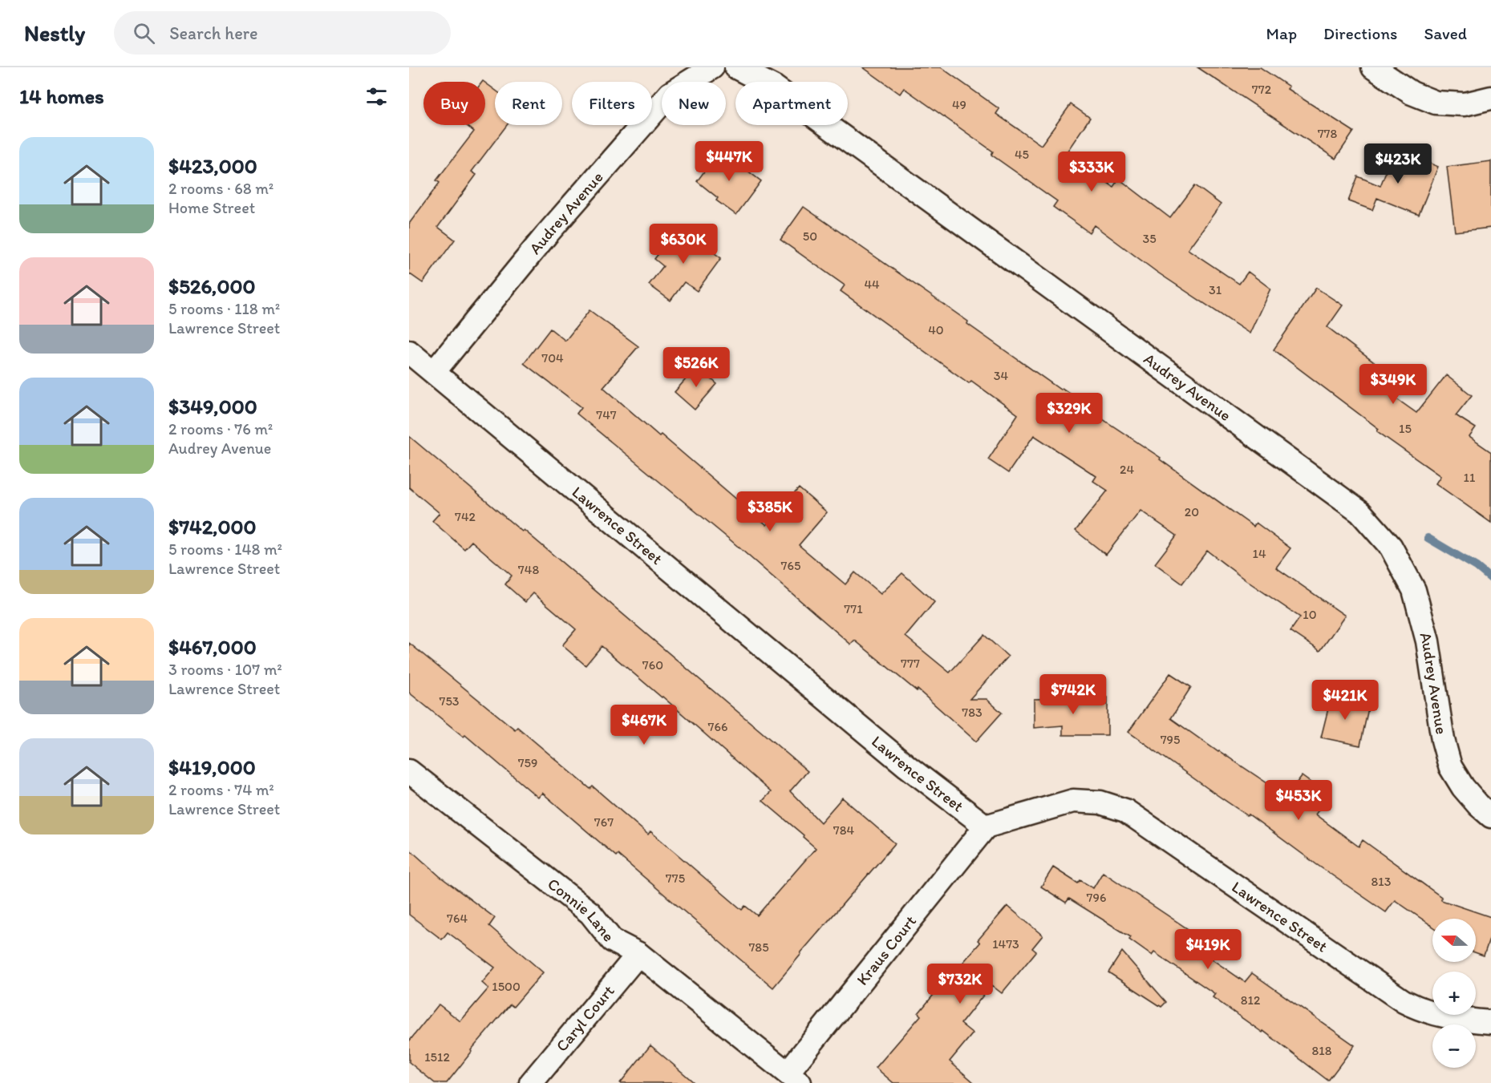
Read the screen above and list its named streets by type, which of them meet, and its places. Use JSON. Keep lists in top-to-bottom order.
{
  "streets": {
    "street": [
      "Audrey Avenue",
      "Lawrence Street",
      "Connie Lane",
      "Kraus Court",
      "Caryl Court"
    ]
  },
  "crossings": [
    ["Audrey Avenue", "Lawrence Street"],
    ["Lawrence Street", "Kraus Court"],
    ["Connie Lane", "Kraus Court"],
    ["Connie Lane", "Caryl Court"]
  ],
  "house_numbers": [
    "772",
    "49",
    "778",
    "45",
    "50",
    "35",
    "44",
    "31",
    "40",
    "704",
    "34",
    "747",
    "15",
    "24",
    "11",
    "20",
    "742",
    "14",
    "765",
    "748",
    "771",
    "10",
    "777",
    "760",
    "753",
    "783",
    "766",
    "795",
    "759",
    "767",
    "784",
    "775",
    "813",
    "796",
    "764",
    "1473",
    "785",
    "1500",
    "812",
    "818",
    "1512"
  ],
  "north": "left",
  "page": {
    "header": "Nestly",
    "search": "Search here",
    "nav": ["Map", "Directions", "Saved"],
    "heading": "14 homes",
    "chip": [
      "Buy",
      "Rent",
      "Filters",
      "New",
      "Apartment"
    ],
    "list": [
      {
        "name": "$423,000",
        "note": "2 rooms · 68 m² · Home Street"
      },
      {
        "name": "$526,000",
        "note": "5 rooms · 118 m² · Lawrence Street"
      },
      {
        "name": "$349,000",
        "note": "2 rooms · 76 m² · Audrey Avenue"
      },
      {
        "name": "$742,000",
        "note": "5 rooms · 148 m² · Lawrence Street"
      },
      {
        "name": "$467,000",
        "note": "3 rooms · 107 m² · Lawrence Street"
      },
      {
        "name": "$419,000",
        "note": "2 rooms · 74 m² · Lawrence Street"
      }
    ],
    "price": [
      "$447K",
      "$423K",
      "$333K",
      "$630K",
      "$526K",
      "$349K",
      "$329K",
      "$385K",
      "$742K",
      "$421K",
      "$467K",
      "$453K",
      "$419K",
      "$732K"
    ],
    "map_buttons": ["+", "−"]
  }
}
